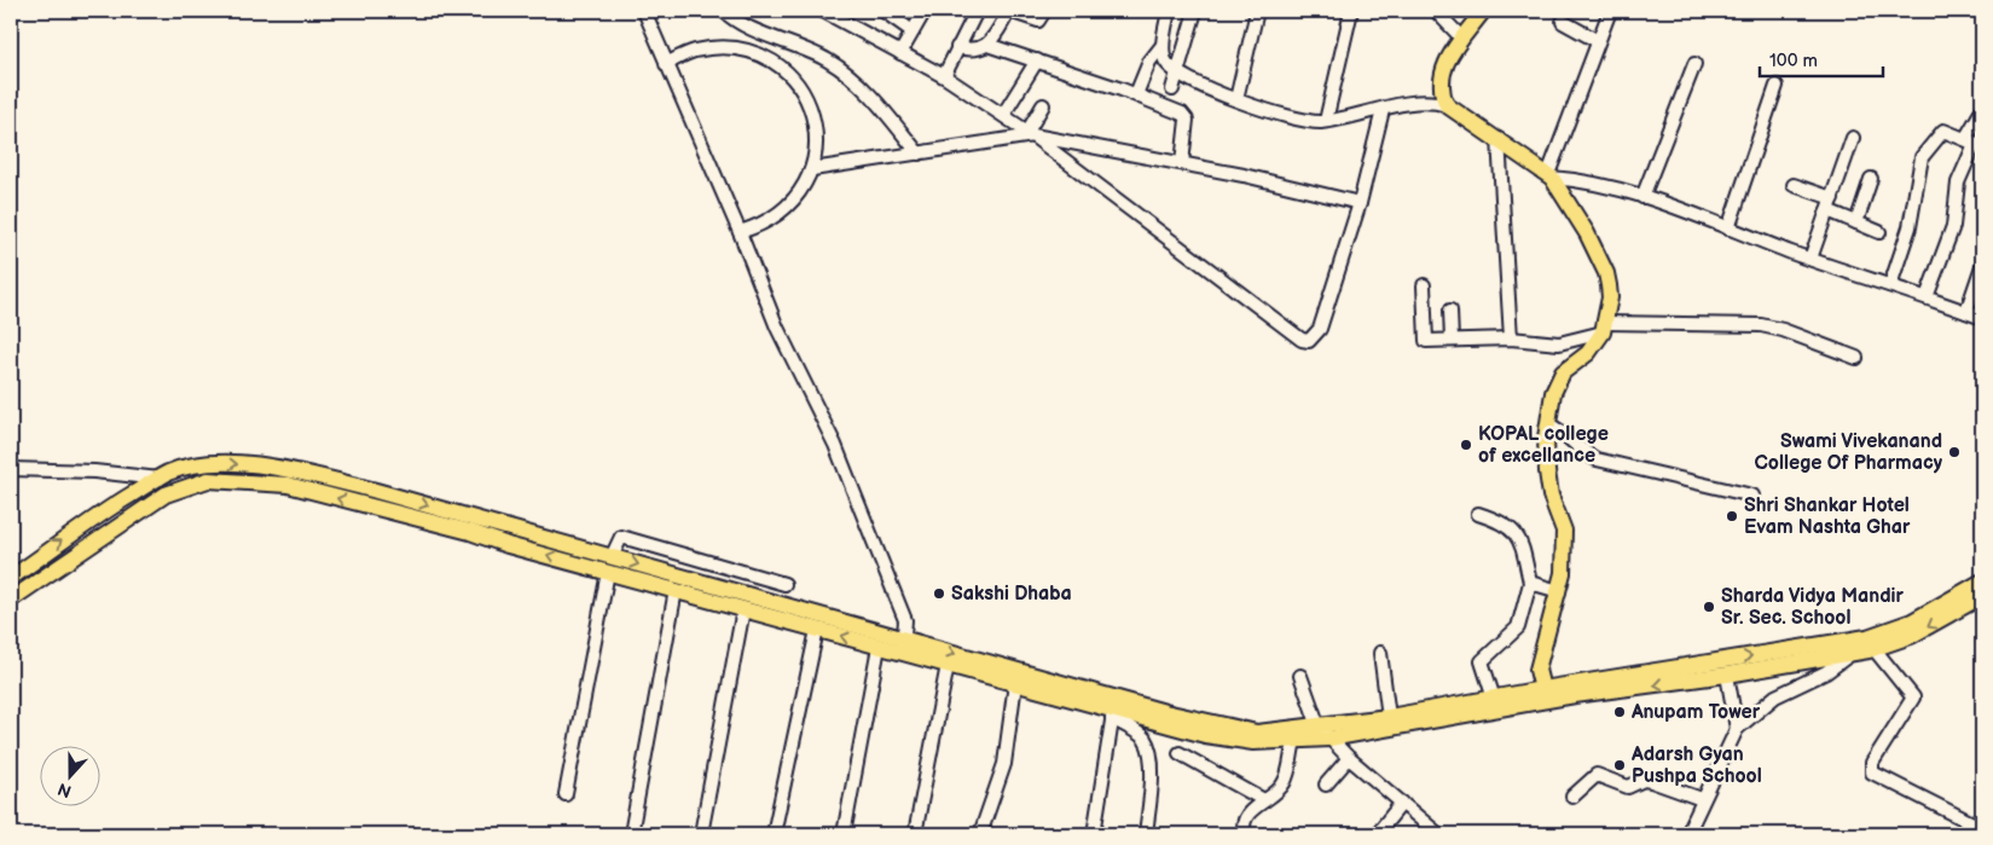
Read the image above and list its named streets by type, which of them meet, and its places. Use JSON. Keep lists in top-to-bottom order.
{
  "places": [
    "KOPAL college of excellance",
    "Swami Vivekanand College Of Pharmacy",
    "Shri Shankar Hotel Evam Nashta Ghar",
    "Sakshi Dhaba",
    "Sharda Vidya Mandir Sr. Sec. School",
    "Anupam Tower",
    "Adarsh Gyan Pushpa School"
  ],
  "scale_bar": "100 m",
  "north": "bottom"
}
